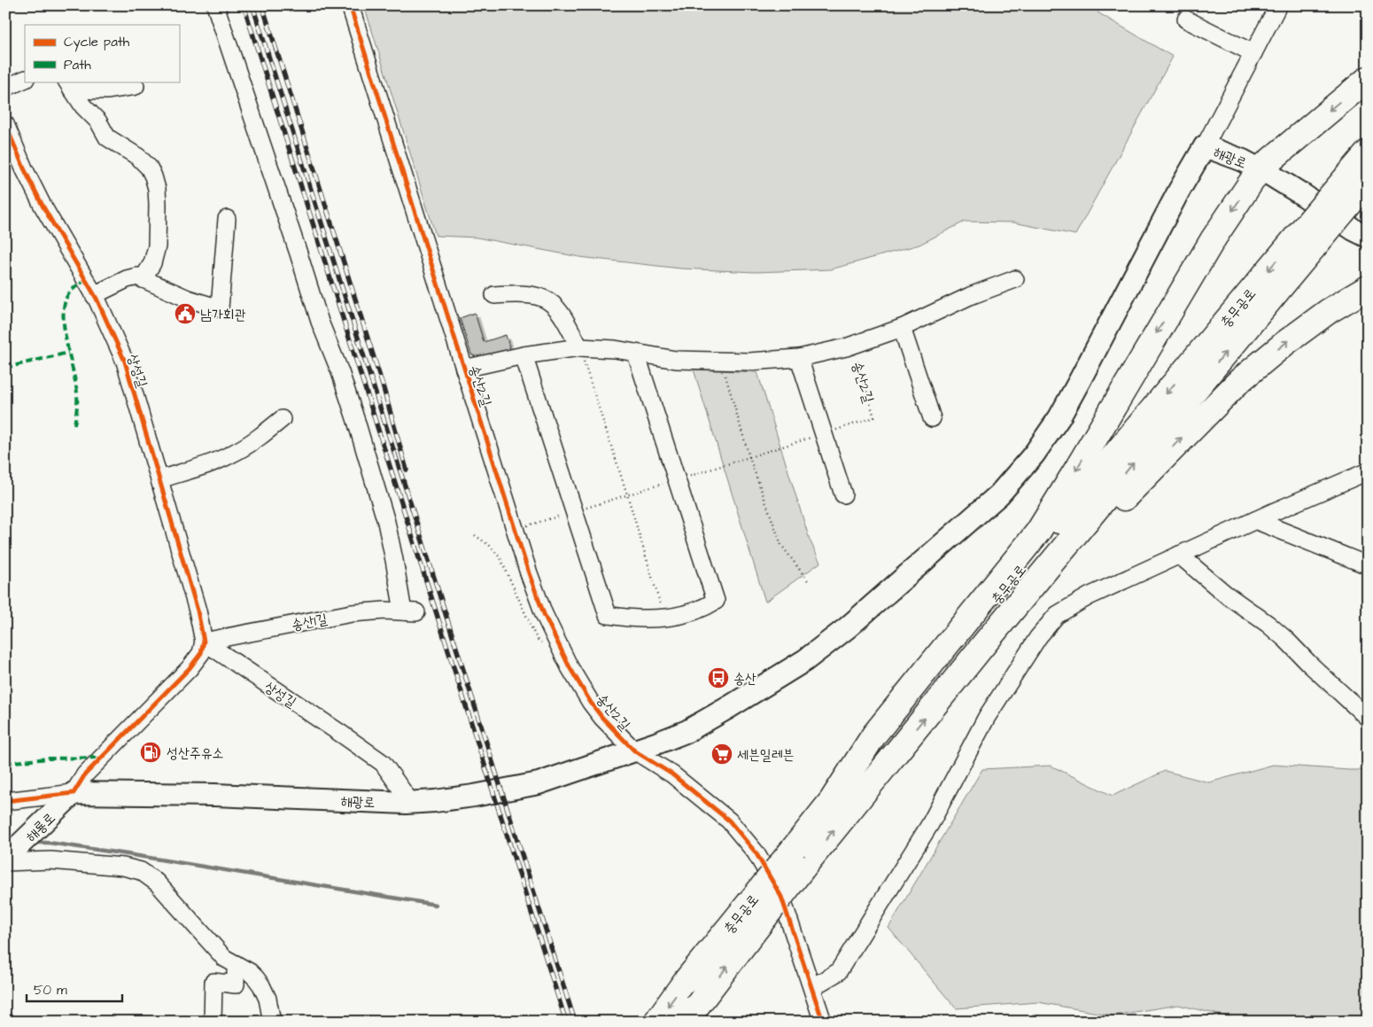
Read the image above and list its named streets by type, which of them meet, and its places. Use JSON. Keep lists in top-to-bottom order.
{
  "streets": {
    "highway": ["충무공로"],
    "main road": ["해광로", "해룡로"],
    "street": ["상성길", "송산2길", "송산1길"]
  },
  "crossings": [
    ["해광로", "상성길"],
    ["해광로", "송산2길"],
    ["해광로", "해룡로"],
    ["상성길", "송산1길"]
  ],
  "places": {
    "public building": ["남가회관"],
    "bus stop": ["송산"],
    "fuel station": ["성산주유소"],
    "supermarket": ["세븐일레븐"]
  },
  "legend": ["Cycle path", "Path"],
  "scale_bar": "50 m"
}
